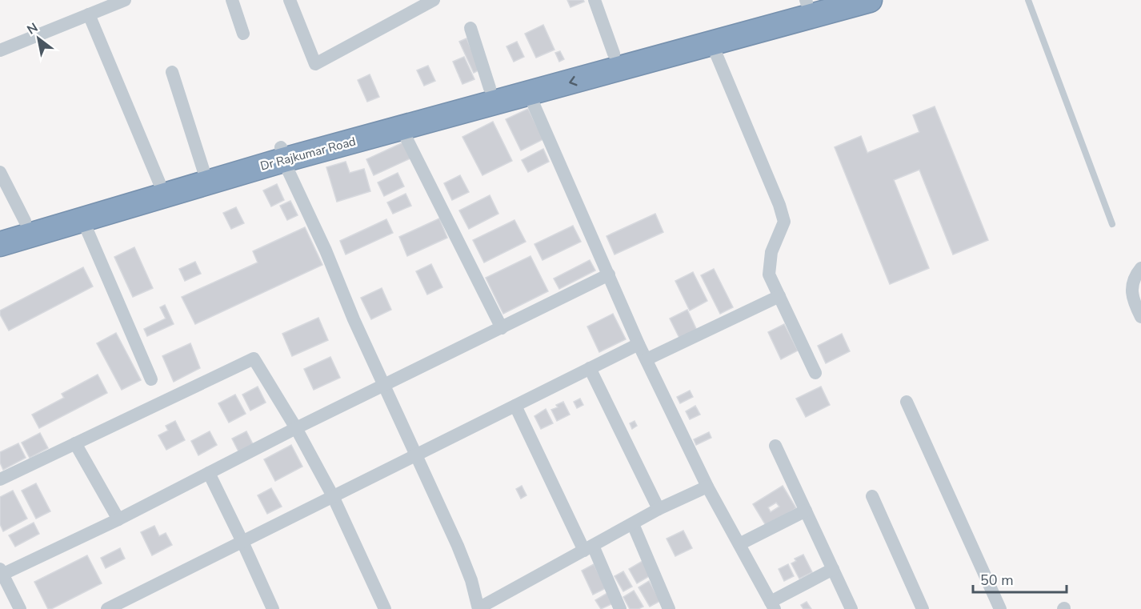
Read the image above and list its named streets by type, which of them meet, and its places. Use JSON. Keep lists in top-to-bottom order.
{
  "streets": {
    "highway": ["Dr Rajkumar Road"]
  },
  "scale_bar": "50 m",
  "north": "top left"
}
